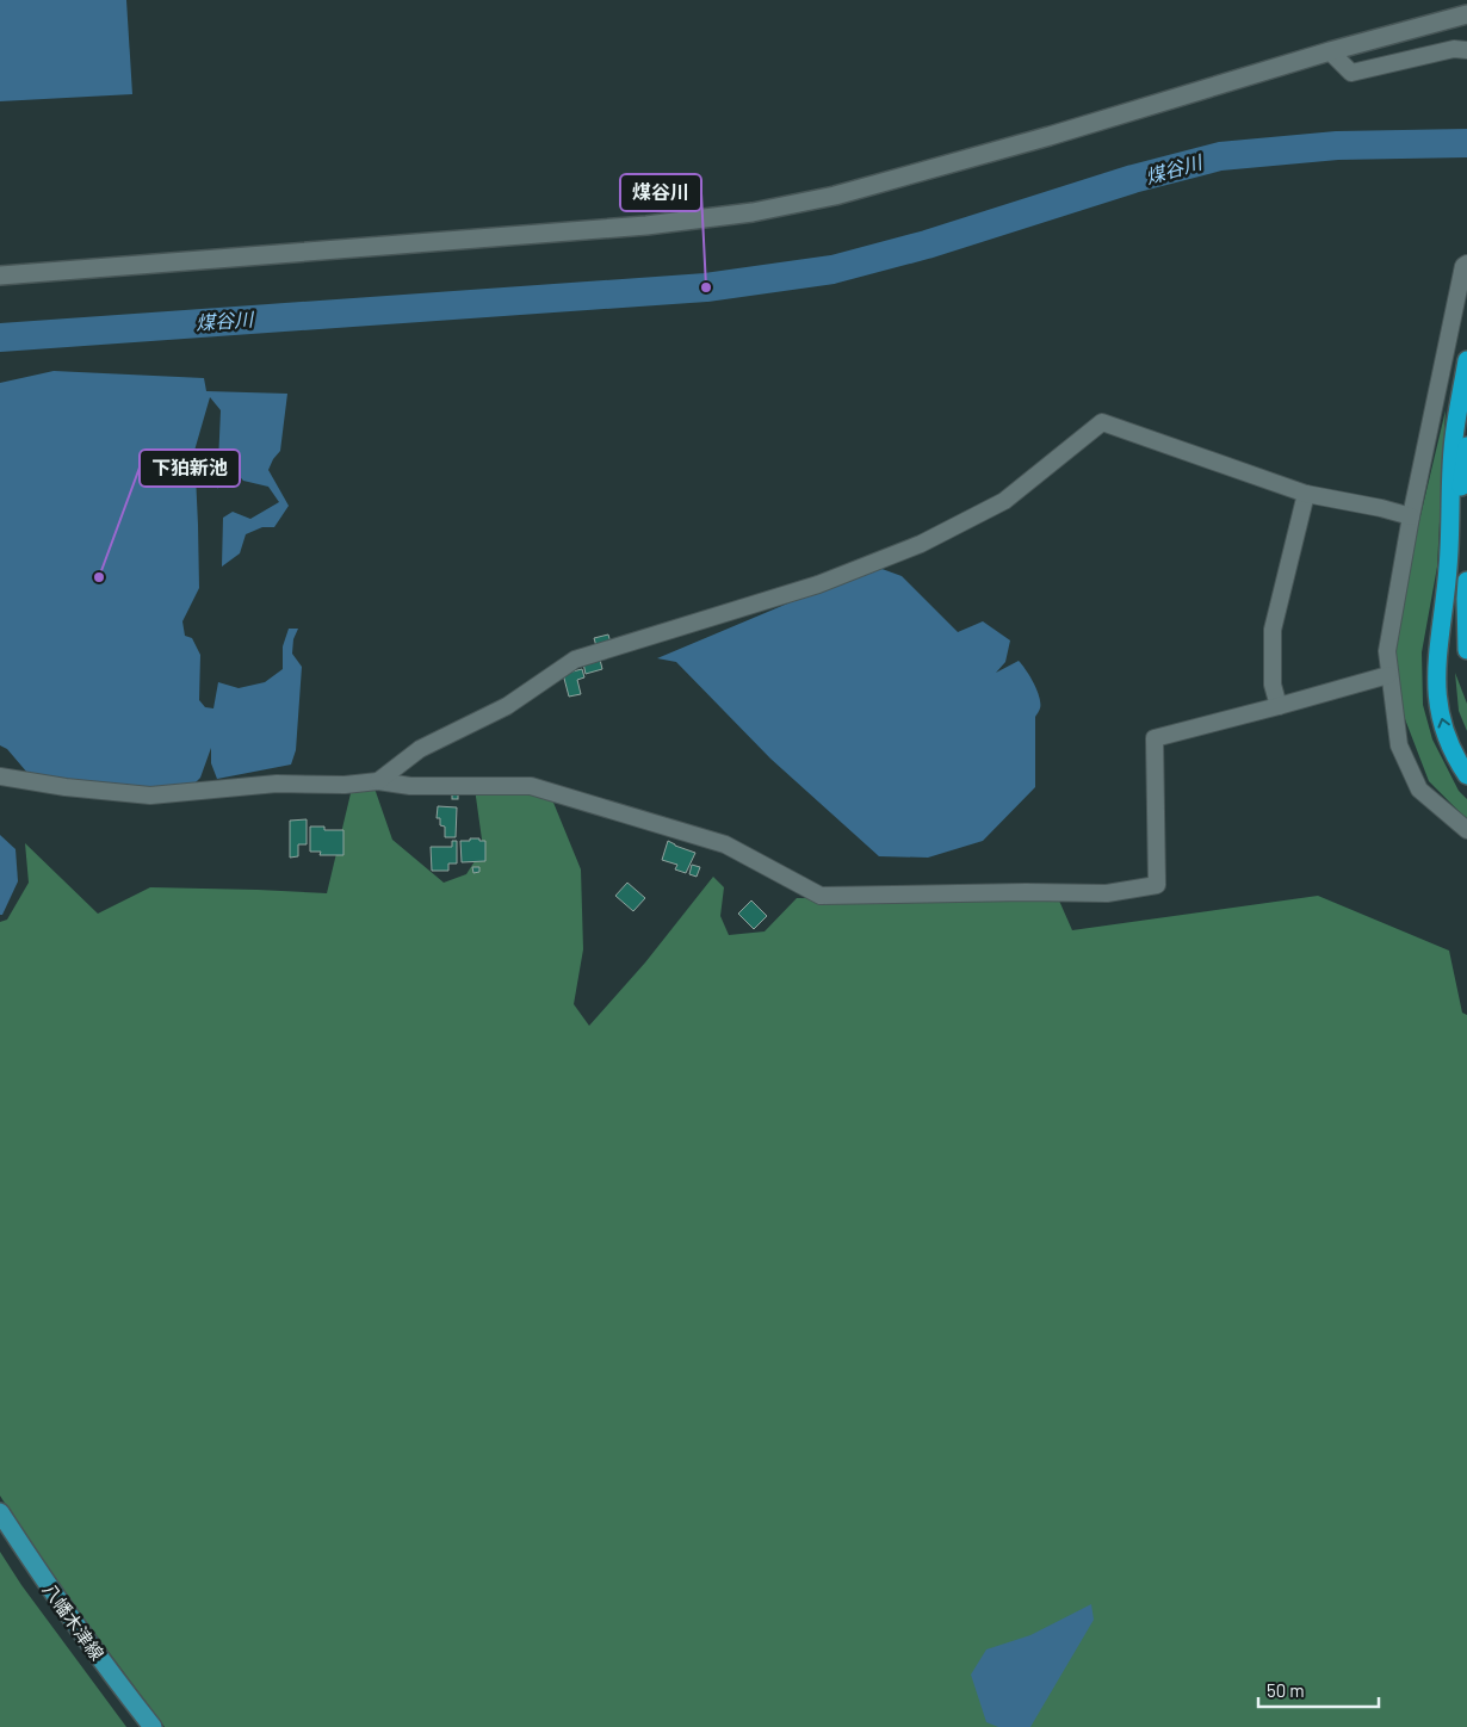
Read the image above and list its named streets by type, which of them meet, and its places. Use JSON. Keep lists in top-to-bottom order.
{
  "streets": {
    "main road": ["八幡木津線"]
  },
  "water": ["煤谷川"],
  "places": ["煤谷川", "下狛新池"],
  "scale_bar": "50 m"
}
